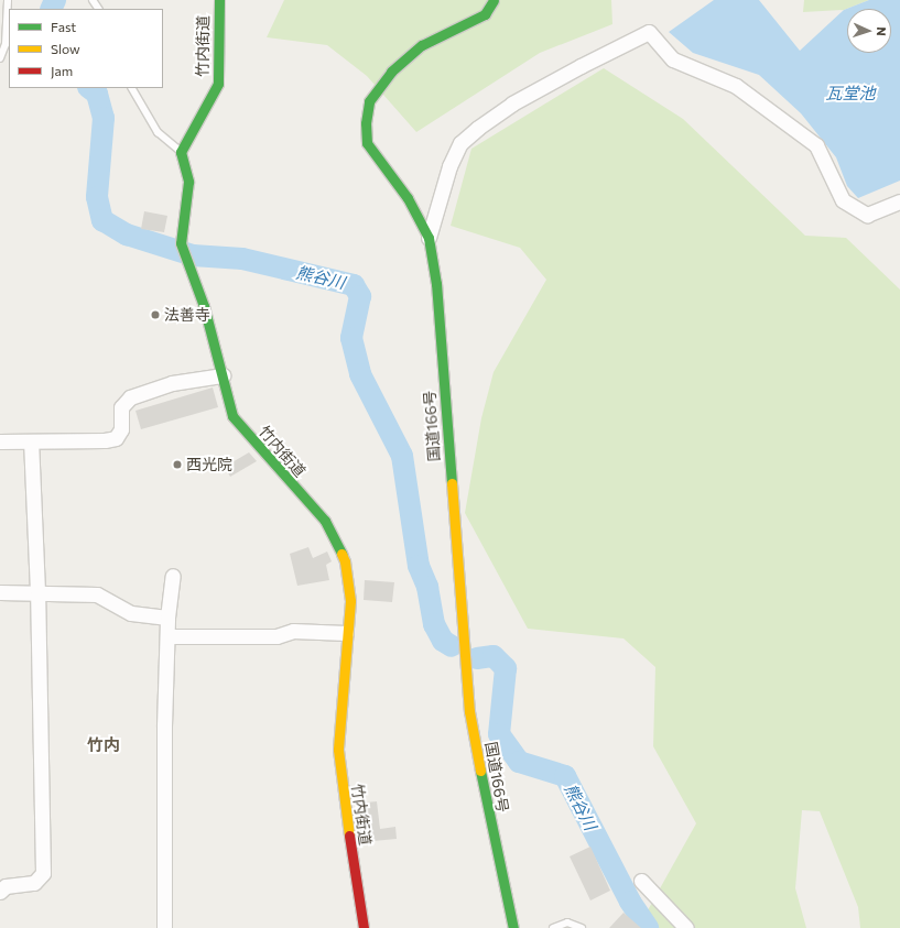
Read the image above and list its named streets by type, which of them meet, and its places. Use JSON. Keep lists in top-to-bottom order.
{
  "streets": {
    "main road": ["竹内街道", "国道166号"]
  },
  "districts": ["竹内"],
  "water": ["瓦堂池", "熊谷川"],
  "places": ["法善寺", "西光院"],
  "legend": ["Fast", "Slow", "Jam"],
  "north": "right"
}
